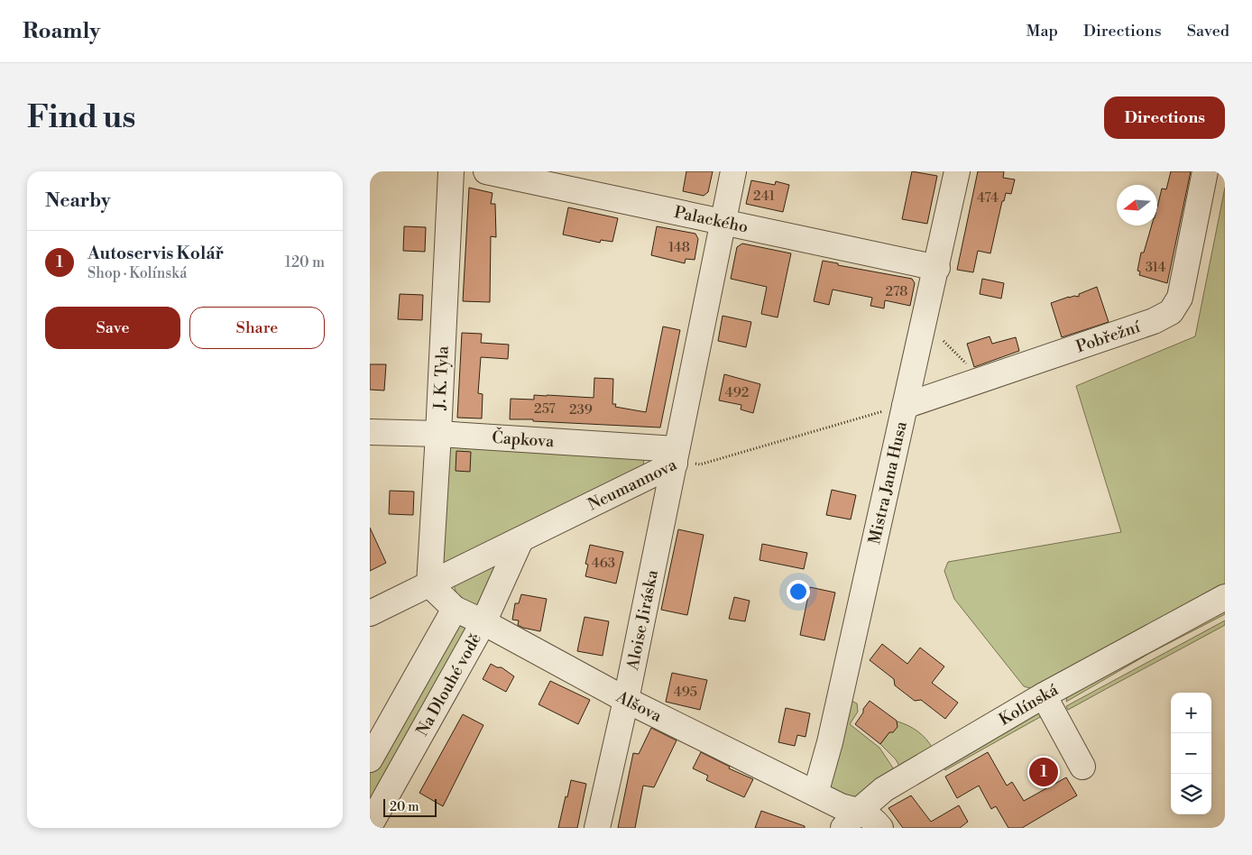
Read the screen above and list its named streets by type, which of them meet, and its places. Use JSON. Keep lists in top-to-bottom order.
{
  "streets": {
    "street": [
      "Palackého",
      "Pobřežní",
      "J. K. Tyla",
      "Čapkova",
      "Neumannova",
      "Mistra Jana Husa",
      "Aloise Jiráska",
      "Na Dlouhé vodě",
      "Kolínská",
      "Alšova"
    ]
  },
  "crossings": [
    ["Palackého", "Neumannova"],
    ["Palackého", "Mistra Jana Husa"],
    ["Pobřežní", "Mistra Jana Husa"],
    ["J. K. Tyla", "Čapkova"],
    ["J. K. Tyla", "Neumannova"],
    ["J. K. Tyla", "Alšova"],
    ["Čapkova", "Neumannova"],
    ["Čapkova", "Aloise Jiráska"],
    ["Neumannova", "Aloise Jiráska"],
    ["Neumannova", "Na Dlouhé vodě"],
    ["Neumannova", "Alšova"],
    ["Mistra Jana Husa", "Alšova"],
    ["Aloise Jiráska", "Alšova"],
    ["Na Dlouhé vodě", "Alšova"],
    ["Kolínská", "Alšova"]
  ],
  "house_numbers": [
    "241",
    "474",
    "148",
    "314",
    "278",
    "492",
    "257",
    "239",
    "463",
    "495"
  ],
  "scale_bar": "20 m",
  "north": "left",
  "page": {
    "header": "Roamly",
    "nav": ["Map", "Directions", "Saved"],
    "buttons": [
      "Directions",
      ["Save", "Share"]
    ],
    "title": "Find us",
    "heading": "Nearby",
    "list": [
      {
        "mark": "1",
        "name": "Autoservis Kolář",
        "note": "Shop · Kolínská",
        "value": "120 m"
      }
    ],
    "map_buttons": ["+", "−"],
    "pins": "1",
    "scale": "20 m"
  }
}
